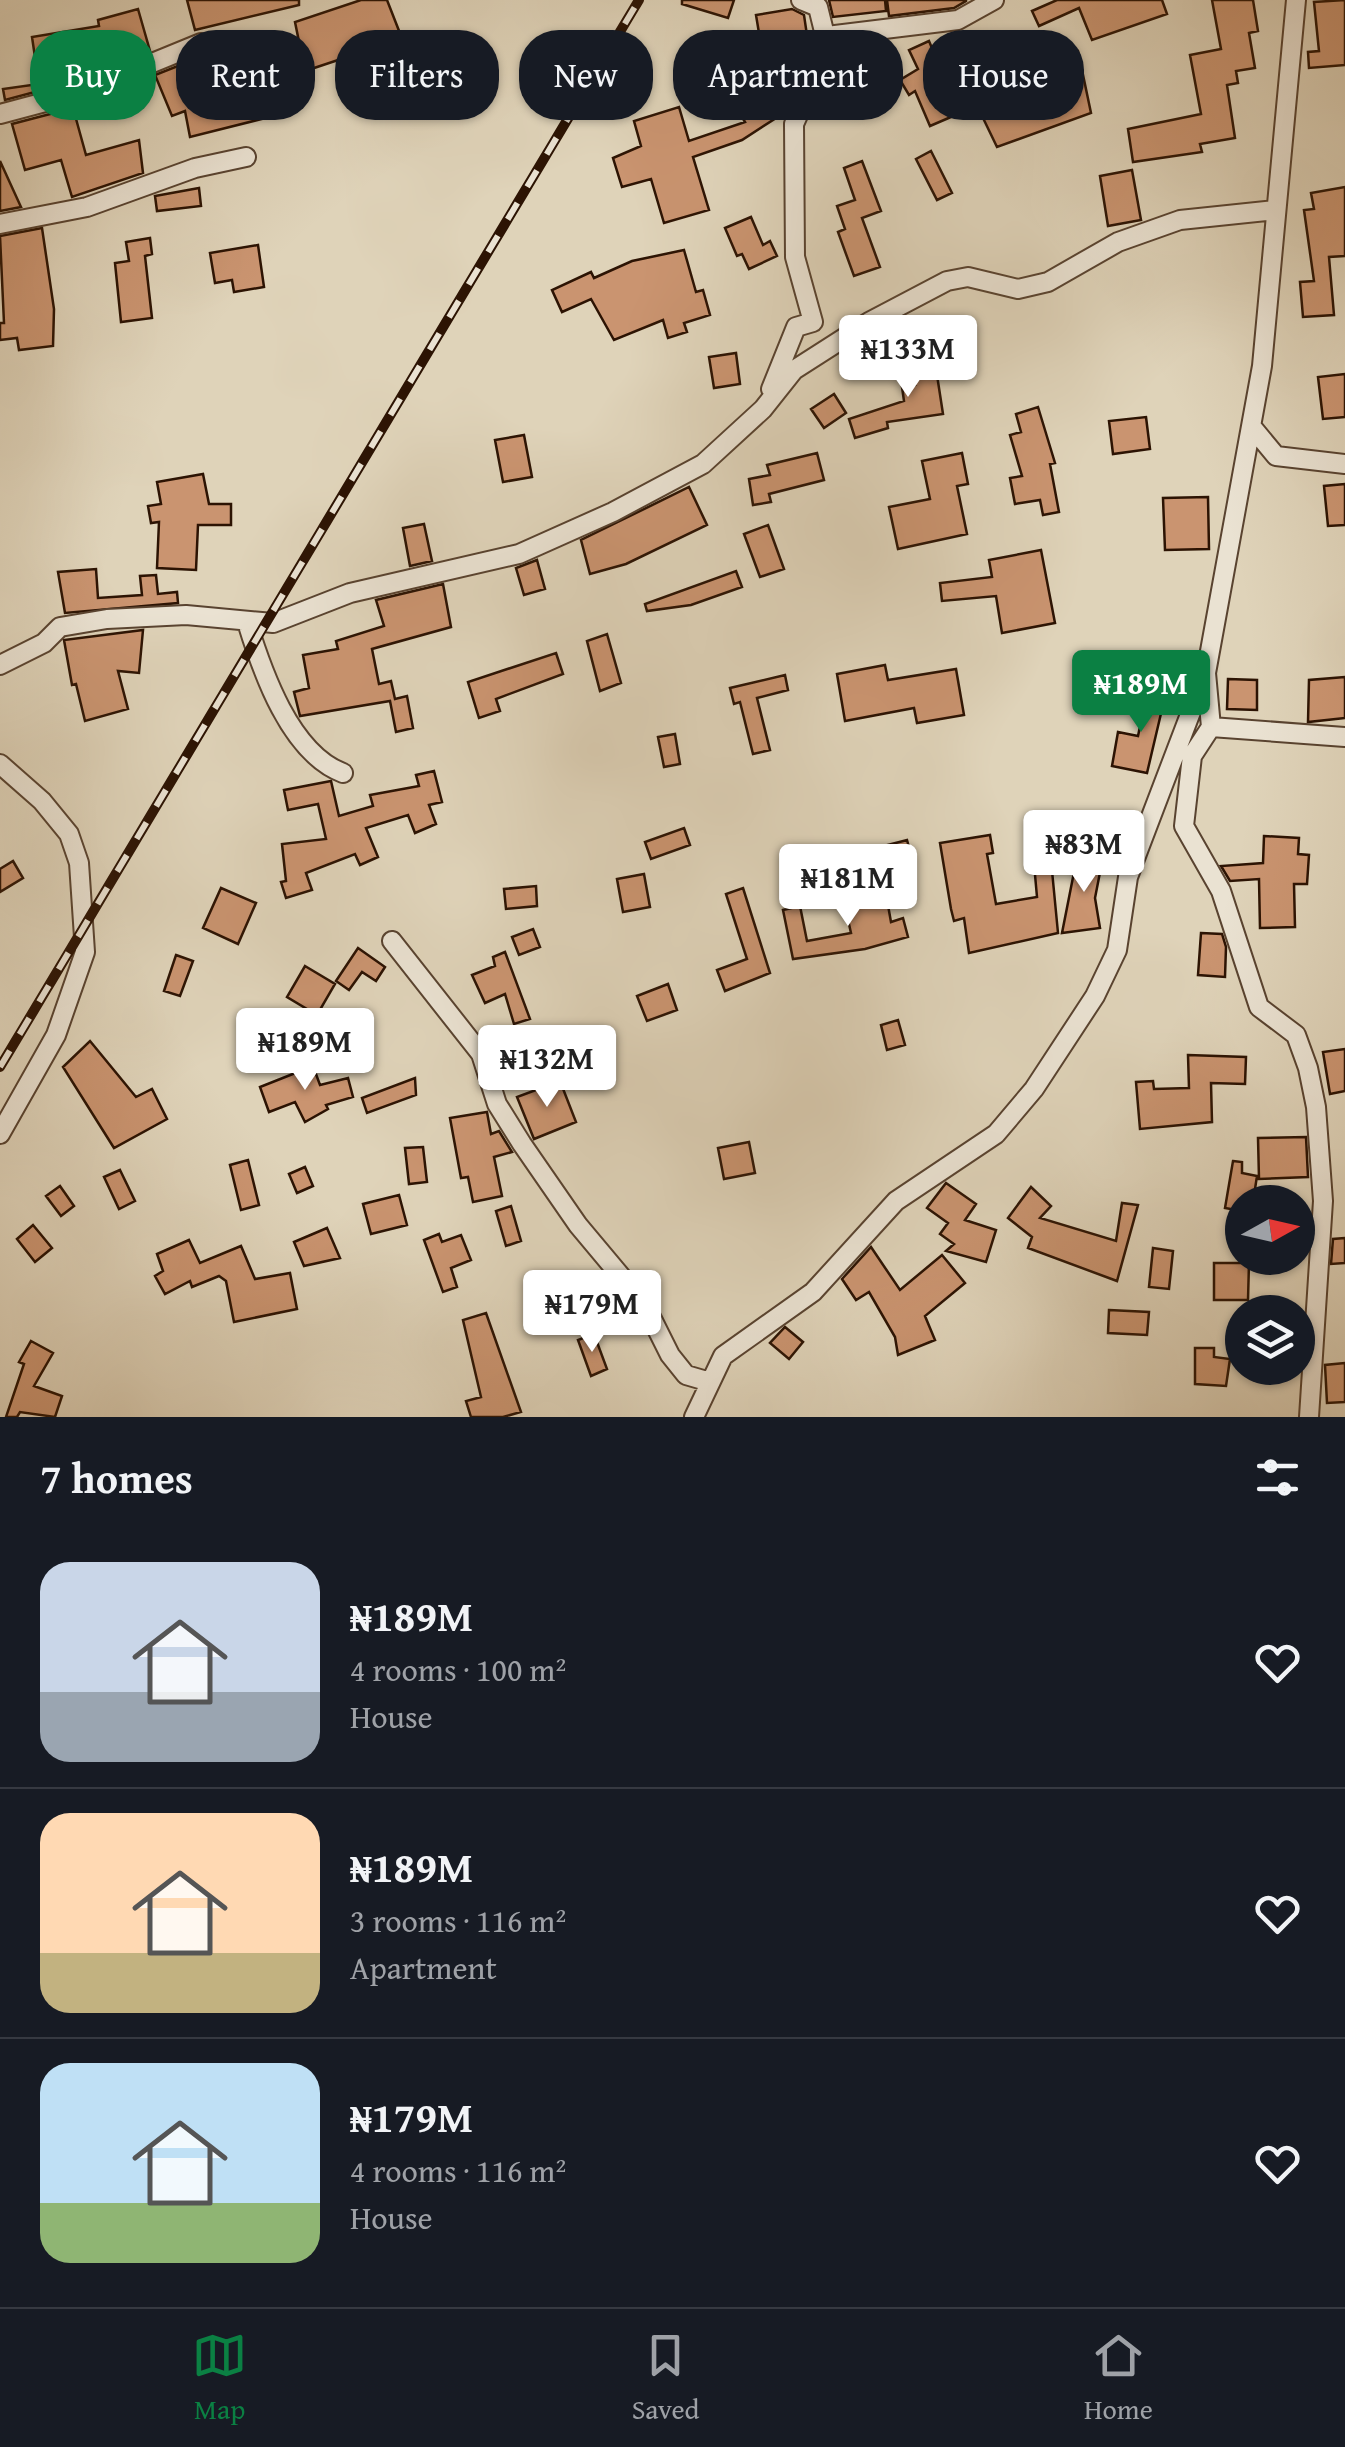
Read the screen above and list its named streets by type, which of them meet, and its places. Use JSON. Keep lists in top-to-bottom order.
{
  "north": "right",
  "page": {
    "chip": [
      "Buy",
      "Rent",
      "Filters",
      "New",
      "Apartment",
      "House"
    ],
    "price": [
      "₦133M",
      "₦189M",
      "₦83M",
      "₦181M",
      "₦189M",
      "₦132M",
      "₦179M"
    ],
    "heading": "7 homes",
    "list": [
      {
        "name": "₦189M",
        "note": "4 rooms · 100 m² · House"
      },
      {
        "name": "₦189M",
        "note": "3 rooms · 116 m² · Apartment"
      },
      {
        "name": "₦179M",
        "note": "4 rooms · 116 m² · House"
      }
    ],
    "tabs": ["Map", "Saved", "Home"]
  }
}
